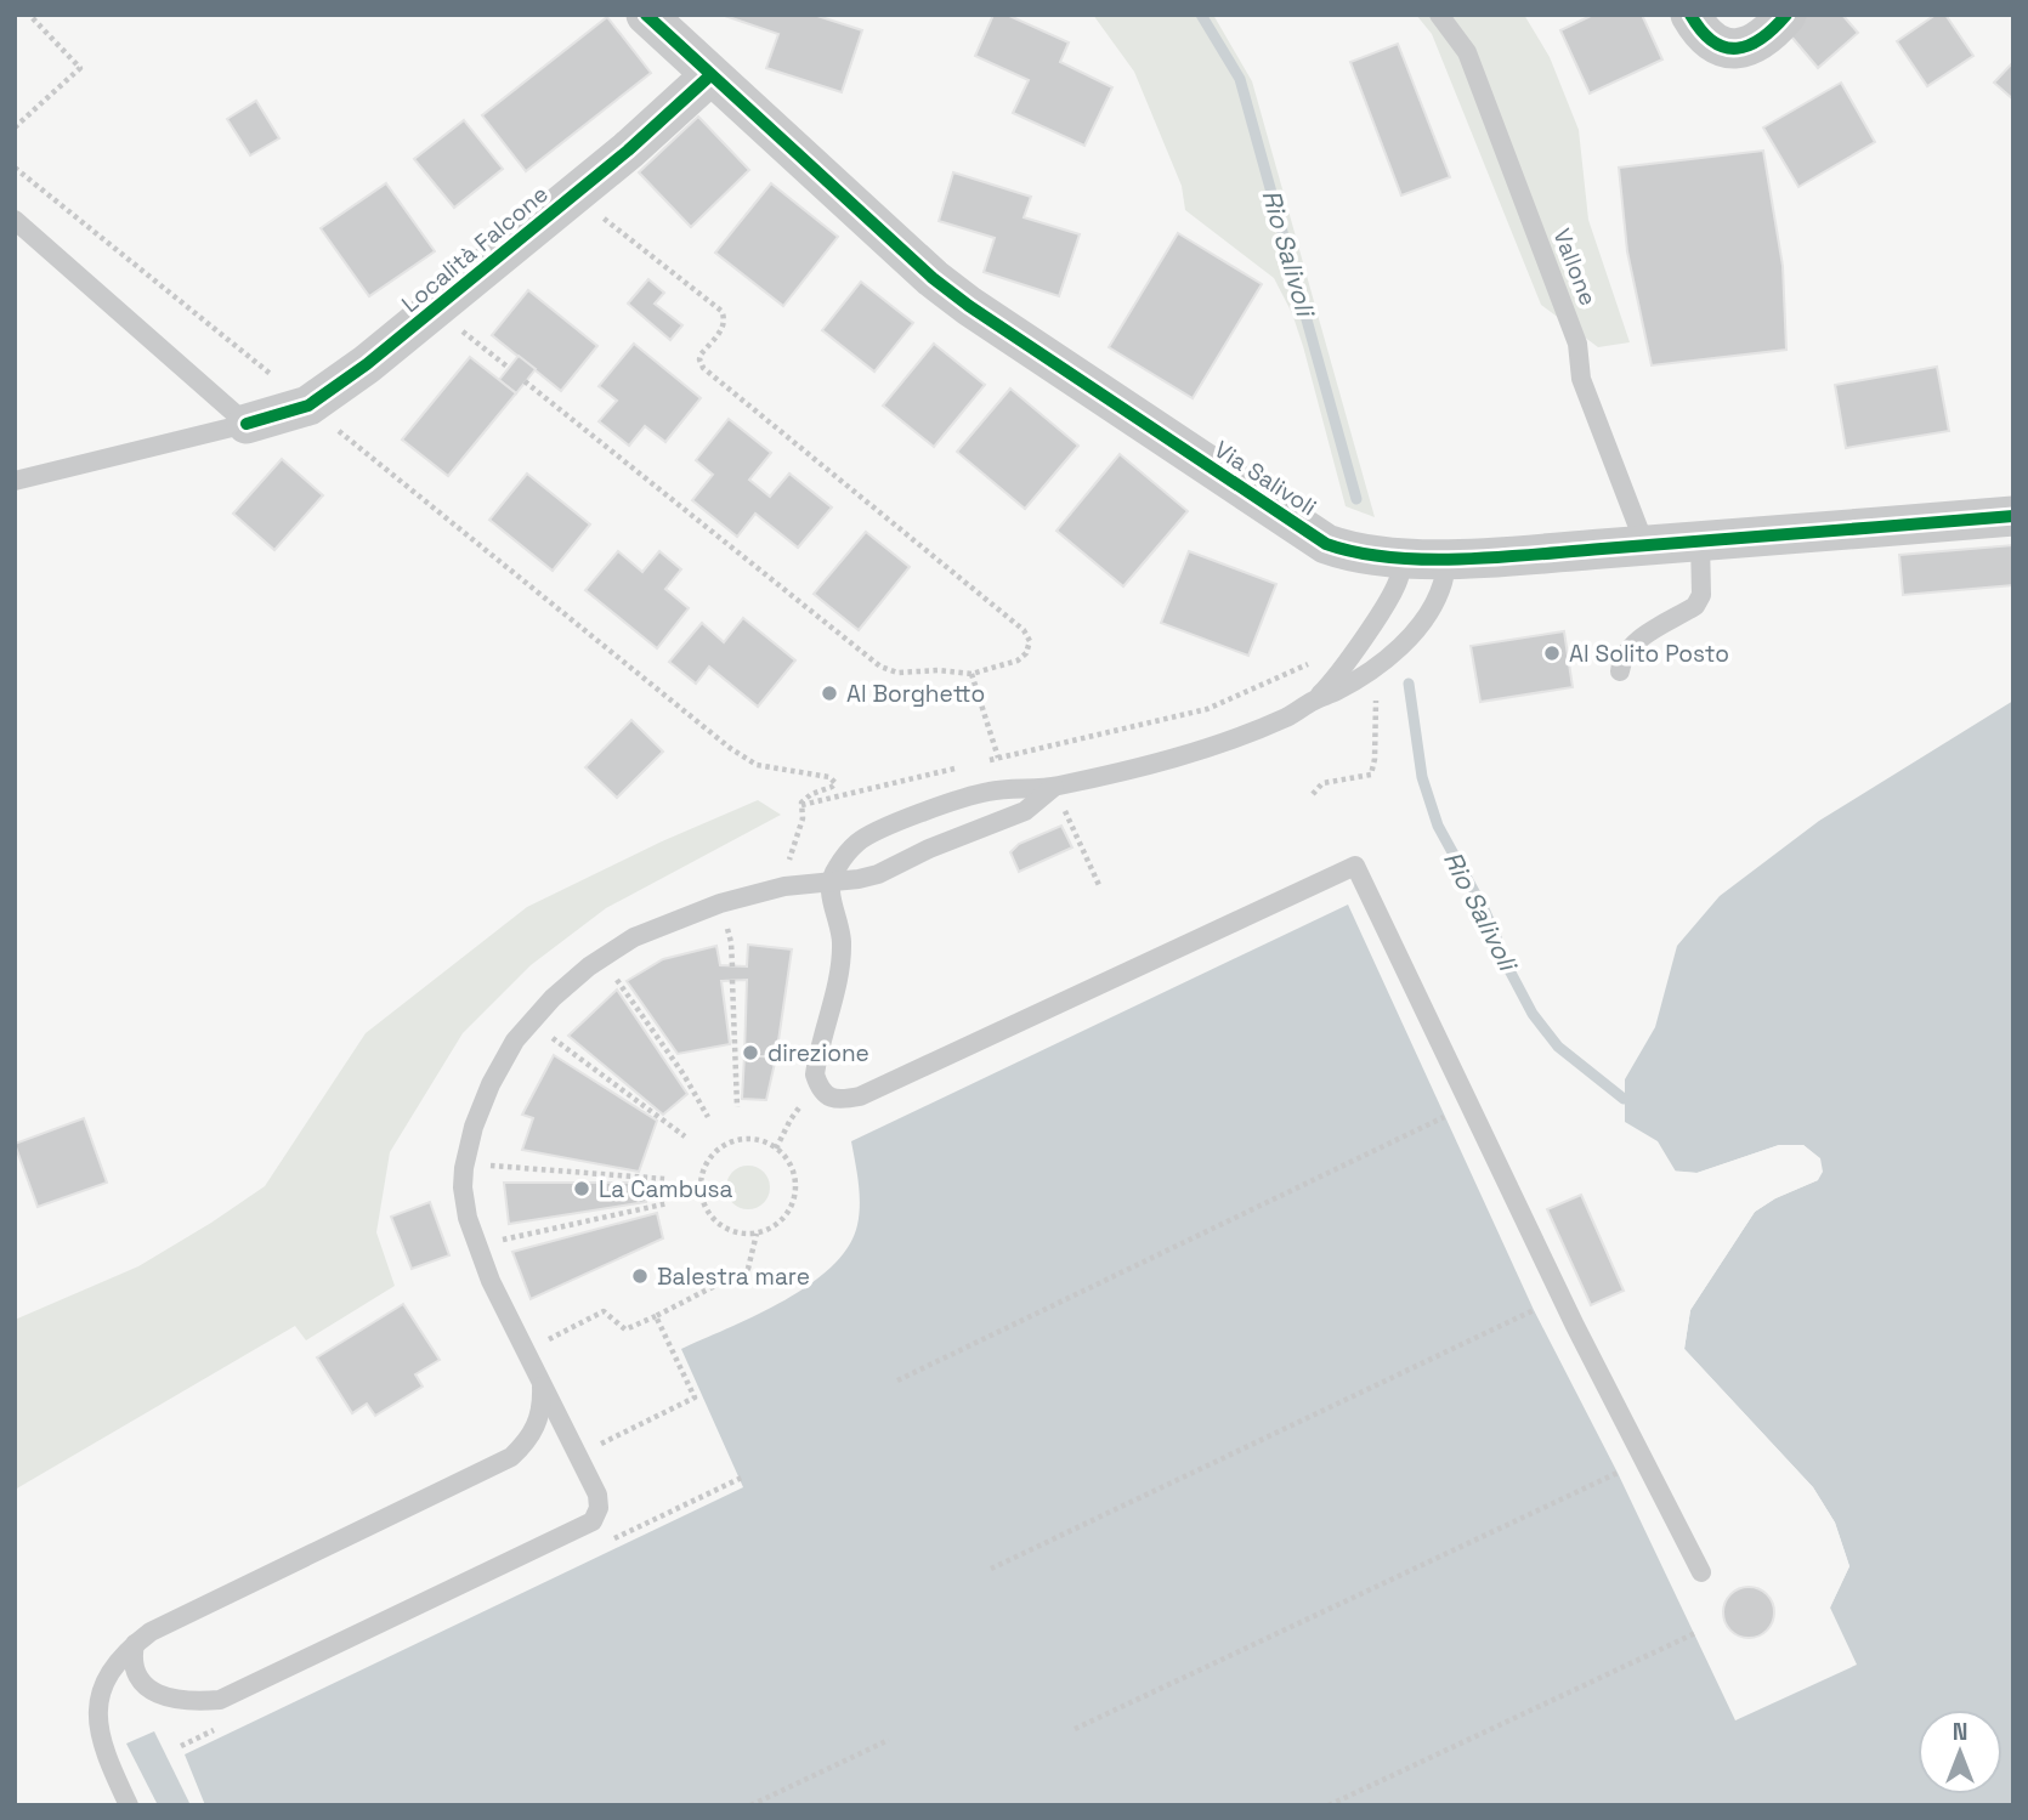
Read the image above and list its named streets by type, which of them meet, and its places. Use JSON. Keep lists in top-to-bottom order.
{
  "streets": {
    "street": ["Località Falcone", "Via Salivoli"],
    "lane": ["Vallone"]
  },
  "crossings": [
    ["Località Falcone", "Via Salivoli"],
    ["Vallone", "Via Salivoli"]
  ],
  "water": ["Rio Salivoli"],
  "places": [
    "Al Solito Posto",
    "Al Borghetto",
    "direzione",
    "La Cambusa",
    "Balestra mare"
  ],
  "north": "top"
}
